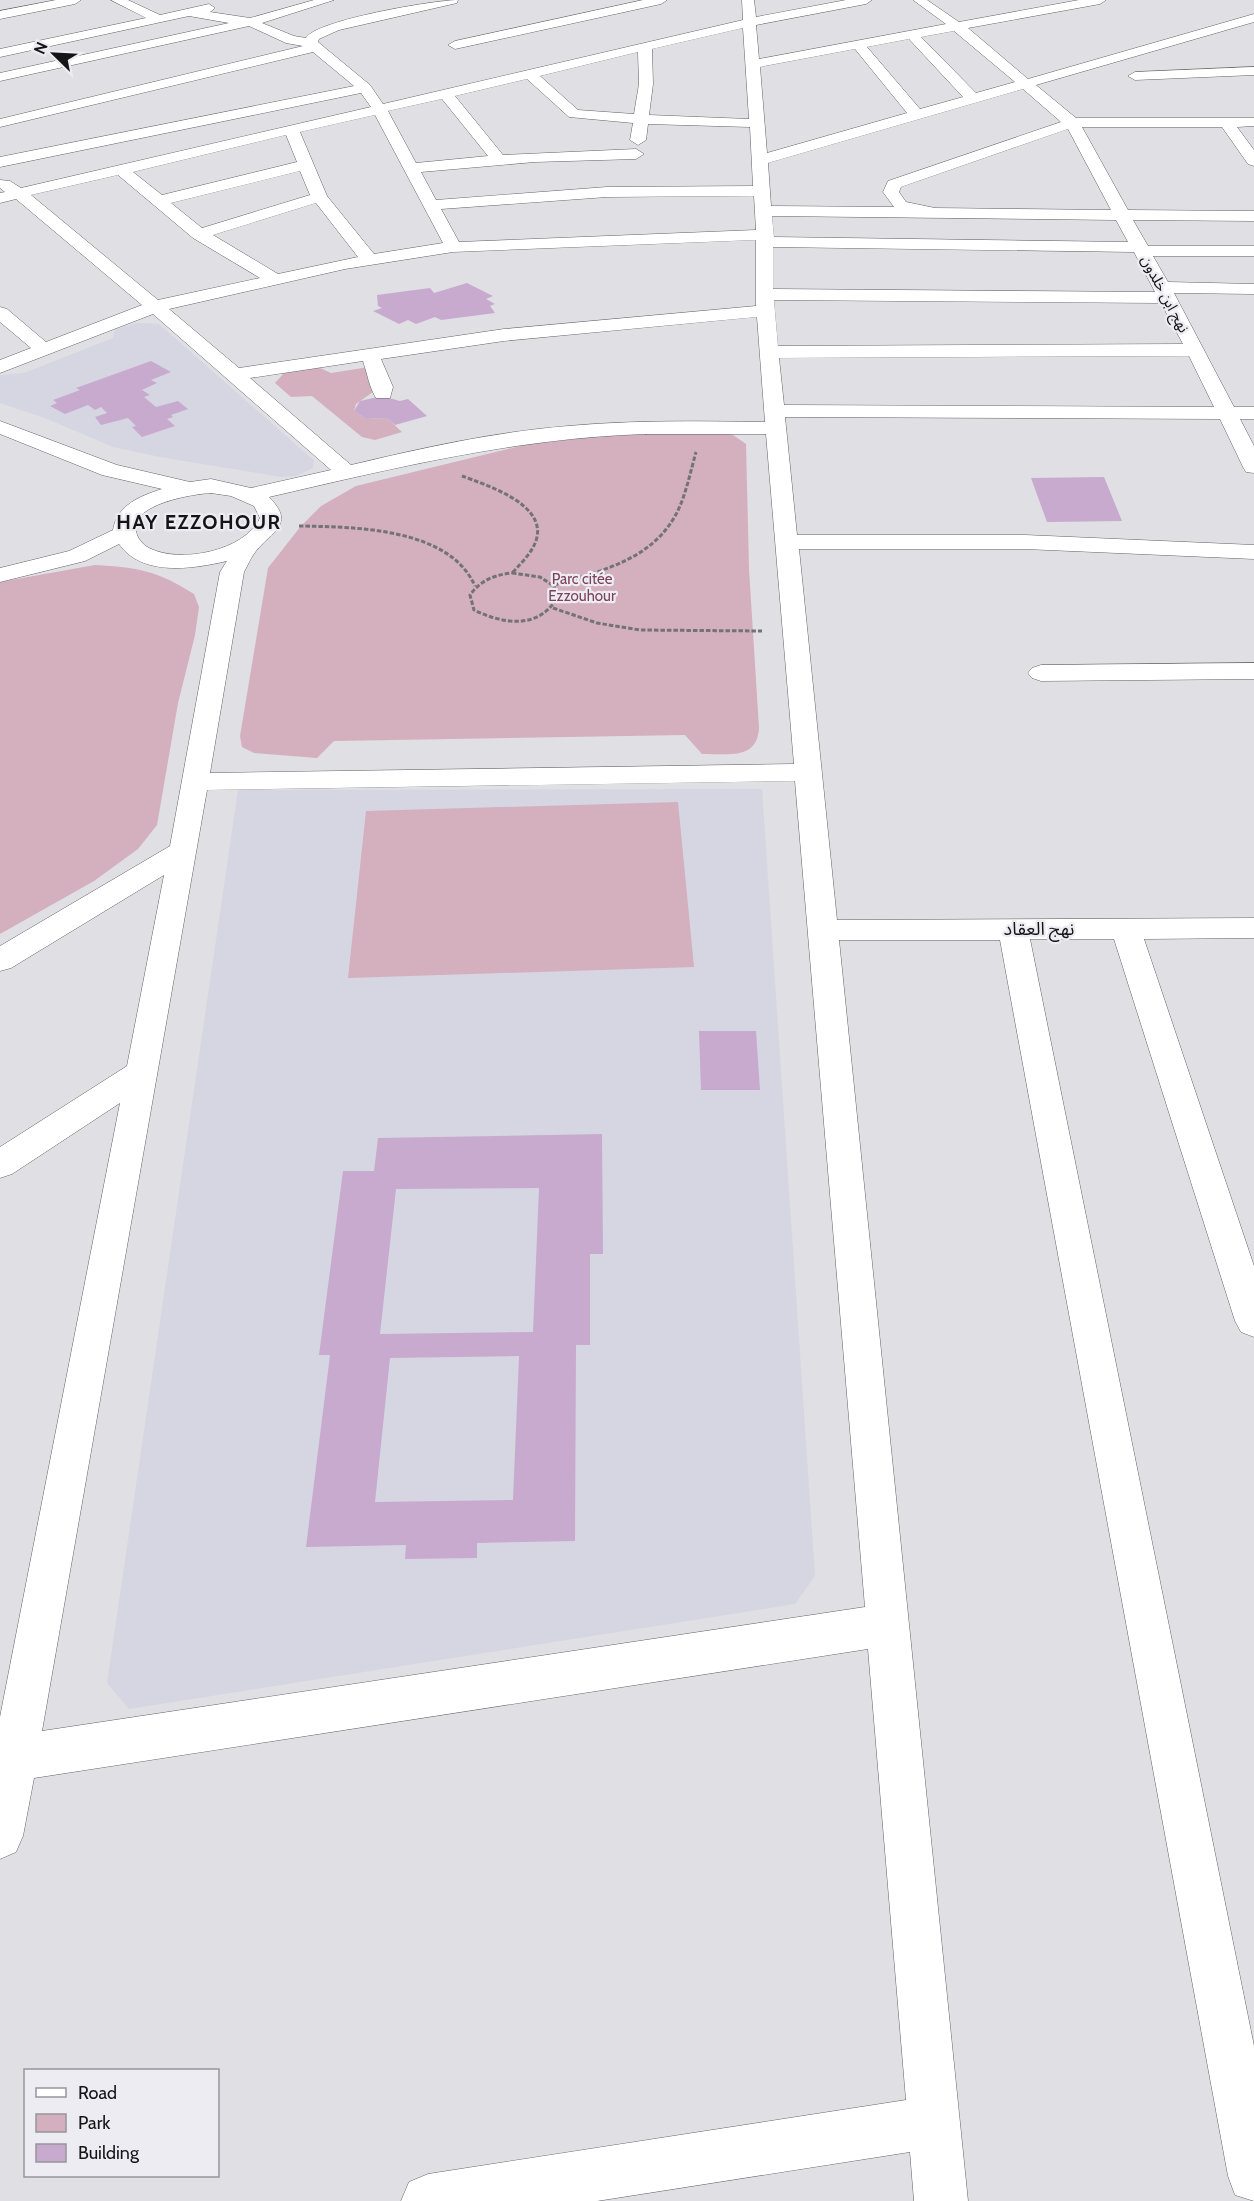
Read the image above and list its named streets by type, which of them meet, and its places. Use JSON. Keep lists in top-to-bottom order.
{
  "streets": {
    "street": ["نهج ابن خلدون", "نهج العقاد"]
  },
  "districts": ["HAY EZZOHOUR"],
  "parks": ["Parc citée Ezzouhour"],
  "legend": ["Road", "Park", "Building"],
  "north": "top left"
}
